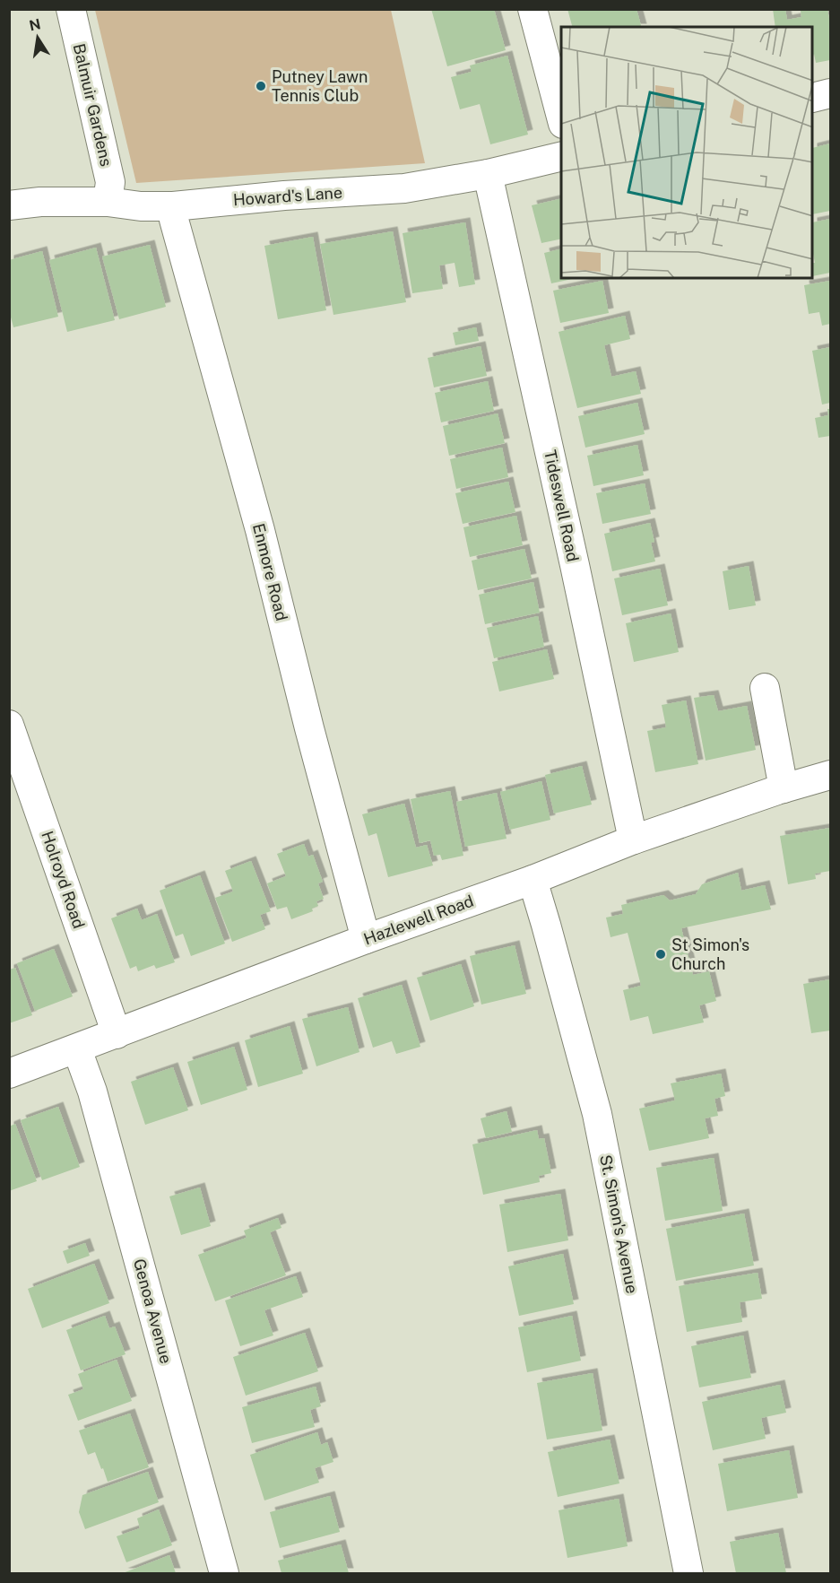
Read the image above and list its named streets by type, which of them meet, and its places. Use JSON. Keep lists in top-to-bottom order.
{
  "streets": {
    "street": [
      "Balmuir Gardens",
      "Howard's Lane",
      "Tideswell Road",
      "Enmore Road",
      "Holroyd Road",
      "Hazlewell Road",
      "St. Simon's Avenue",
      "Genoa Avenue"
    ]
  },
  "crossings": [
    ["Balmuir Gardens", "Howard's Lane"],
    ["Howard's Lane", "Tideswell Road"],
    ["Howard's Lane", "Enmore Road"],
    ["Tideswell Road", "Hazlewell Road"],
    ["Enmore Road", "Hazlewell Road"],
    ["Holroyd Road", "Hazlewell Road"],
    ["Hazlewell Road", "St. Simon's Avenue"],
    ["Hazlewell Road", "Genoa Avenue"]
  ],
  "places": ["Putney Lawn Tennis Club", "St Simon's Church"],
  "north": "top"
}
